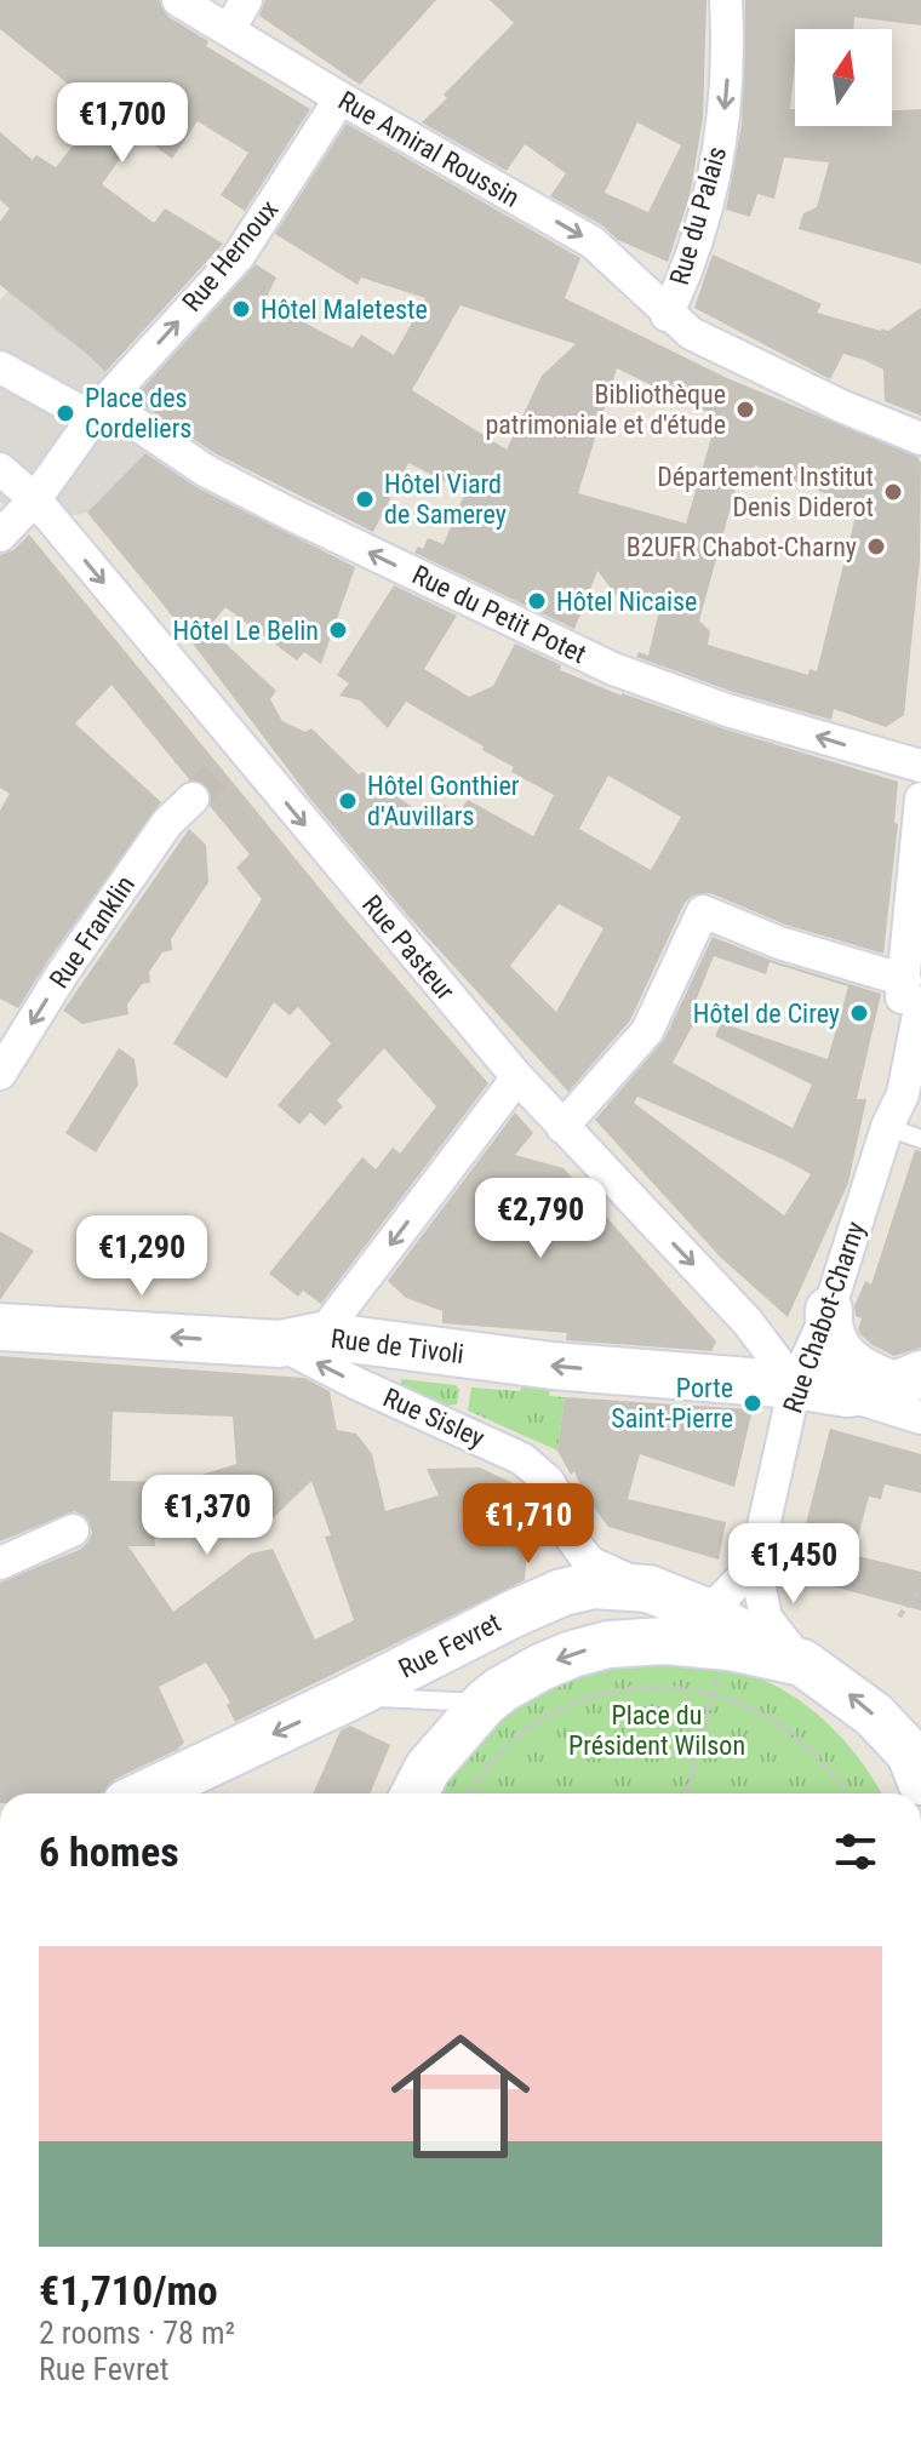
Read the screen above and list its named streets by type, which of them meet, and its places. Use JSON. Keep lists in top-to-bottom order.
{
  "streets": {
    "main road": ["Rue de Tivoli", "Rue Fevret"],
    "street": [
      "Rue Amiral Roussin",
      "Rue du Palais",
      "Rue Hernoux",
      "Rue du Petit Potet",
      "Rue Franklin",
      "Rue Pasteur",
      "Rue Chabot-Charny",
      "Rue Sisley"
    ]
  },
  "crossings": [
    ["Rue Amiral Roussin", "Rue du Palais"],
    ["Rue Amiral Roussin", "Rue Hernoux"],
    ["Rue Hernoux", "Rue du Petit Potet"],
    ["Rue Pasteur", "Rue Chabot-Charny"],
    ["Rue Pasteur", "Rue de Tivoli"],
    ["Rue Chabot-Charny", "Rue de Tivoli"],
    ["Rue Chabot-Charny", "Rue Fevret"],
    ["Rue de Tivoli", "Rue Sisley"],
    ["Rue Sisley", "Rue Fevret"]
  ],
  "one_way": [
    "Rue Amiral Roussin",
    "Rue du Palais",
    "Rue Hernoux",
    "Rue du Petit Potet",
    "Rue Franklin",
    "Rue Pasteur",
    "Rue Sisley"
  ],
  "parks": ["Place du Président Wilson"],
  "places": [
    "Hôtel Maleteste",
    "Bibliothèque patrimoniale et d'étude",
    "Place des Cordeliers",
    "Département Institut Denis Diderot",
    "Hôtel Viard de Samerey",
    "B2UFR Chabot-Charny",
    "Hôtel Nicaise",
    "Hôtel Le Belin",
    "Hôtel Gonthier d'Auvillars",
    "Hôtel de Cirey",
    "Porte Saint-Pierre"
  ],
  "north": "top",
  "page": {
    "price": [
      "€1,700",
      "€2,790",
      "€1,290",
      "€1,370",
      "€1,710",
      "€1,450"
    ],
    "heading": "6 homes",
    "list": [
      {
        "name": "€1,710/mo",
        "note": "2 rooms · 78 m² · Rue Fevret"
      }
    ]
  }
}
